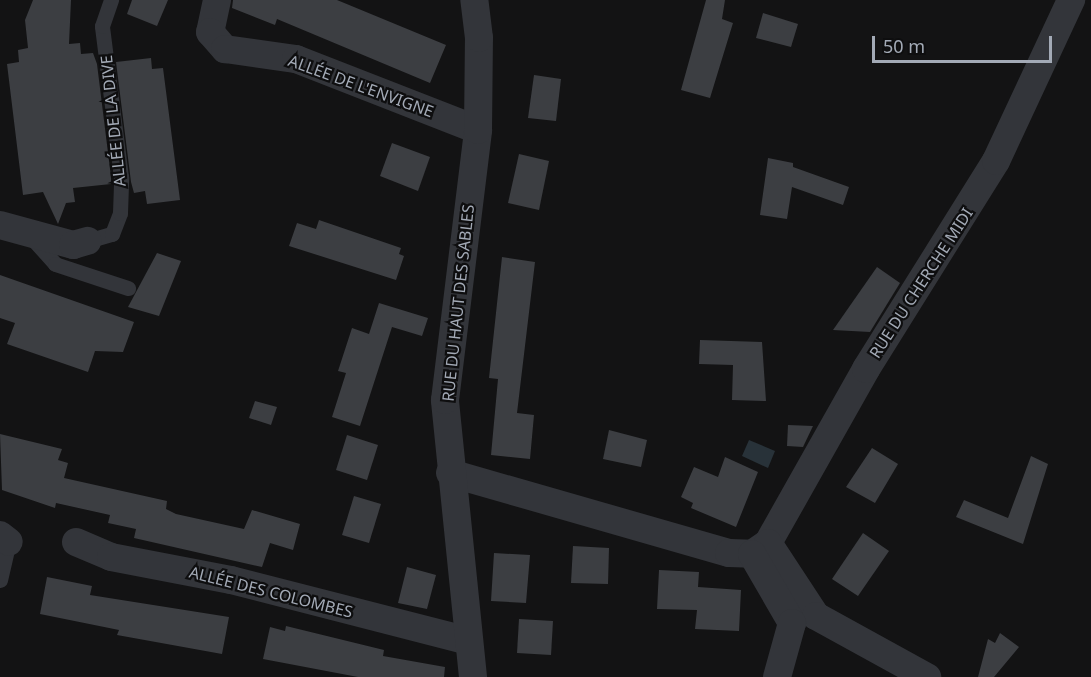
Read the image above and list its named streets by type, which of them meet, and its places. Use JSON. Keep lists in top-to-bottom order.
{
  "streets": {
    "street": [
      "ALLÉE DE L'ENVIGNE",
      "ALLÉE DE LA DIVE",
      "RUE DU CHERCHE MIDI",
      "RUE DU HAUT DES SABLES",
      "ALLÉE DES COLOMBES"
    ]
  },
  "crossings": [
    ["ALLÉE DE L'ENVIGNE", "RUE DU HAUT DES SABLES"],
    ["RUE DU HAUT DES SABLES", "ALLÉE DES COLOMBES"]
  ],
  "scale_bar": "50 m"
}
